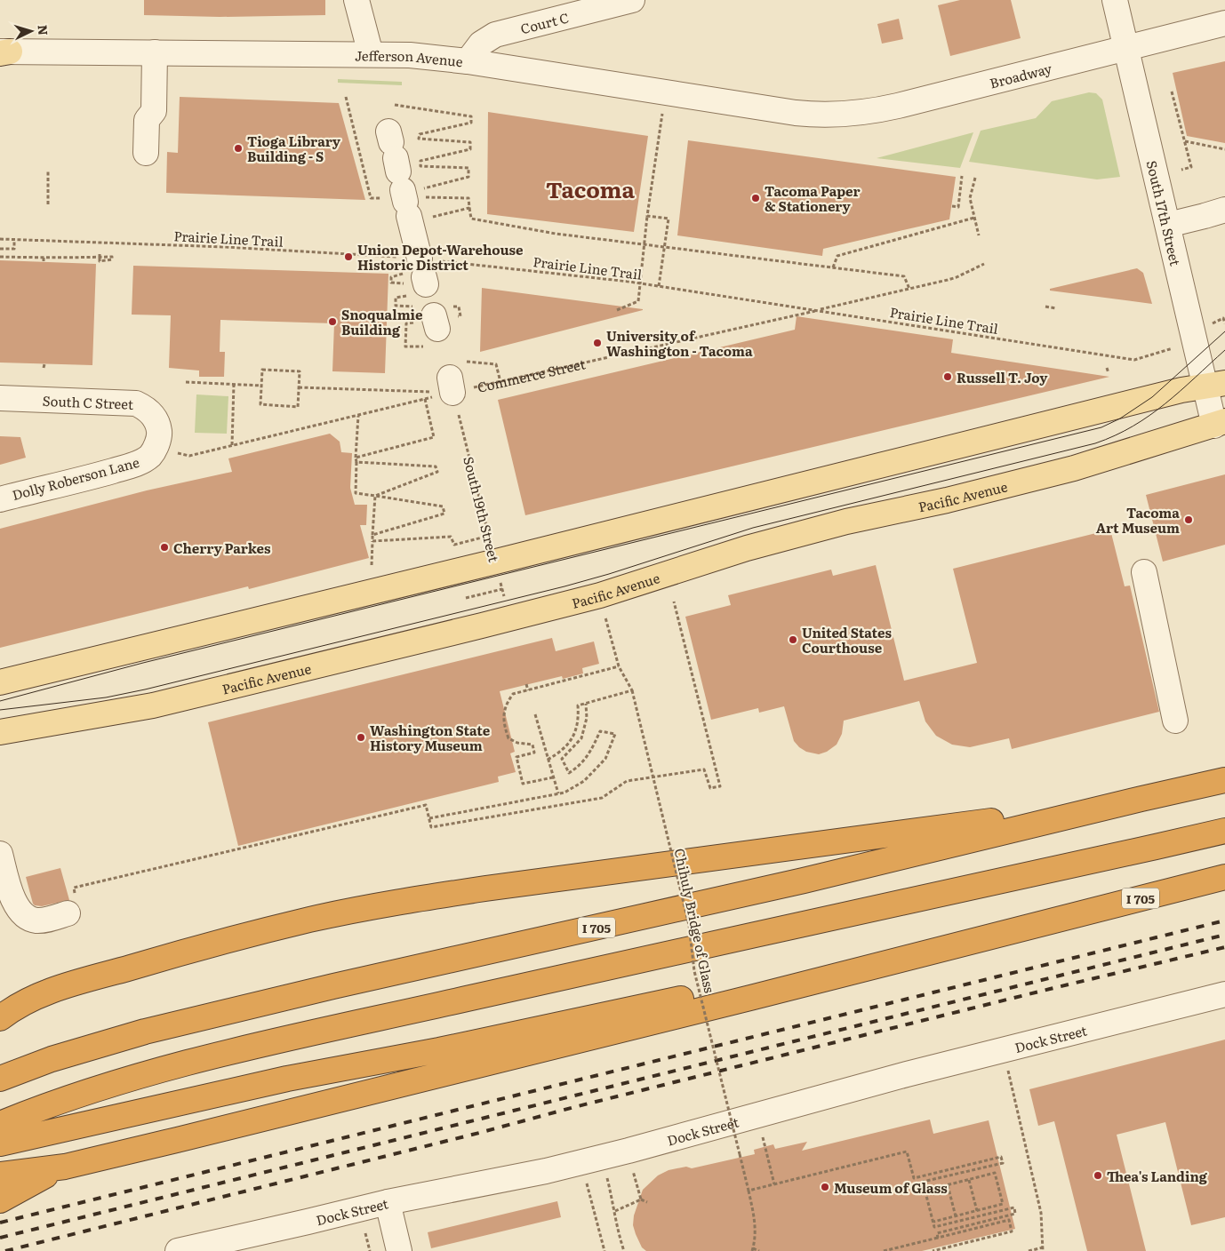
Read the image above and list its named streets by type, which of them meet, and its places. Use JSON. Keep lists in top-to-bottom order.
{
  "streets": {
    "highway": ["I 705"],
    "main road": ["Pacific Avenue"],
    "street": [
      "Court C",
      "Jefferson Avenue",
      "Broadway",
      "South 17th Street",
      "South C Street",
      "Dolly Roberson Lane",
      "Dock Street"
    ],
    "path": [
      "Prairie Line Trail",
      "Commerce Street",
      "South 19th Street",
      "Chihuly Bridge of Glass"
    ]
  },
  "crossings": [
    ["Court C", "Jefferson Avenue"],
    ["Jefferson Avenue", "Broadway"],
    ["Broadway", "South 17th Street"],
    ["South 17th Street", "Pacific Avenue"],
    ["Prairie Line Trail", "Commerce Street"],
    ["Prairie Line Trail", "South 19th Street"],
    ["Commerce Street", "South 19th Street"],
    ["South C Street", "Dolly Roberson Lane"],
    ["Pacific Avenue", "South 19th Street"]
  ],
  "districts": ["Tacoma"],
  "places": [
    "Tioga Library Building - S",
    "Tacoma Paper & Stationery",
    "Union Depot-Warehouse Historic District",
    "Snoqualmie Building",
    "University of Washington - Tacoma",
    "Russell T. Joy",
    "Tacoma Art Museum",
    "Cherry Parkes",
    "United States Courthouse",
    "Washington State History Museum",
    "Thea's Landing",
    "Museum of Glass"
  ],
  "north": "right"
}
